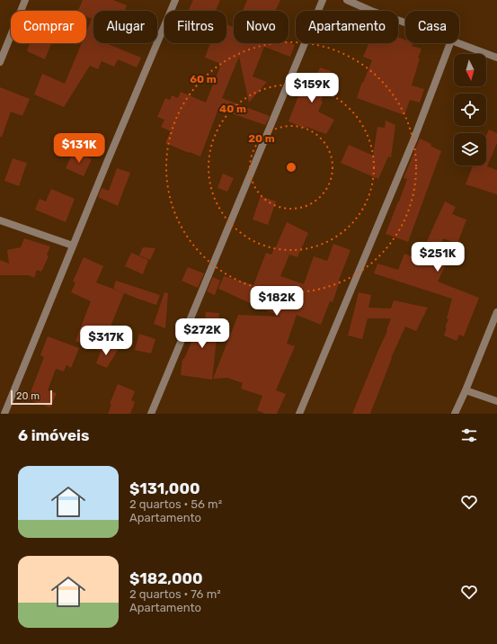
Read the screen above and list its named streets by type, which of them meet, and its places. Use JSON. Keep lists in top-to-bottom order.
{
  "scale_bar": "20 m",
  "north": "bottom",
  "page": {
    "chip": [
      "Comprar",
      "Alugar",
      "Filtros",
      "Novo",
      "Apartamento",
      "Casa"
    ],
    "price": [
      "$159K",
      "$131K",
      "$251K",
      "$182K",
      "$272K",
      "$317K"
    ],
    "scale": "20 m",
    "heading": "6 imóveis",
    "list": [
      {
        "name": "$131,000",
        "note": "2 quartos · 56 m² · Apartamento"
      },
      {
        "name": "$182,000",
        "note": "2 quartos · 76 m² · Apartamento"
      }
    ]
  },
  "rings": ["60 m", "40 m", "20 m"]
}
